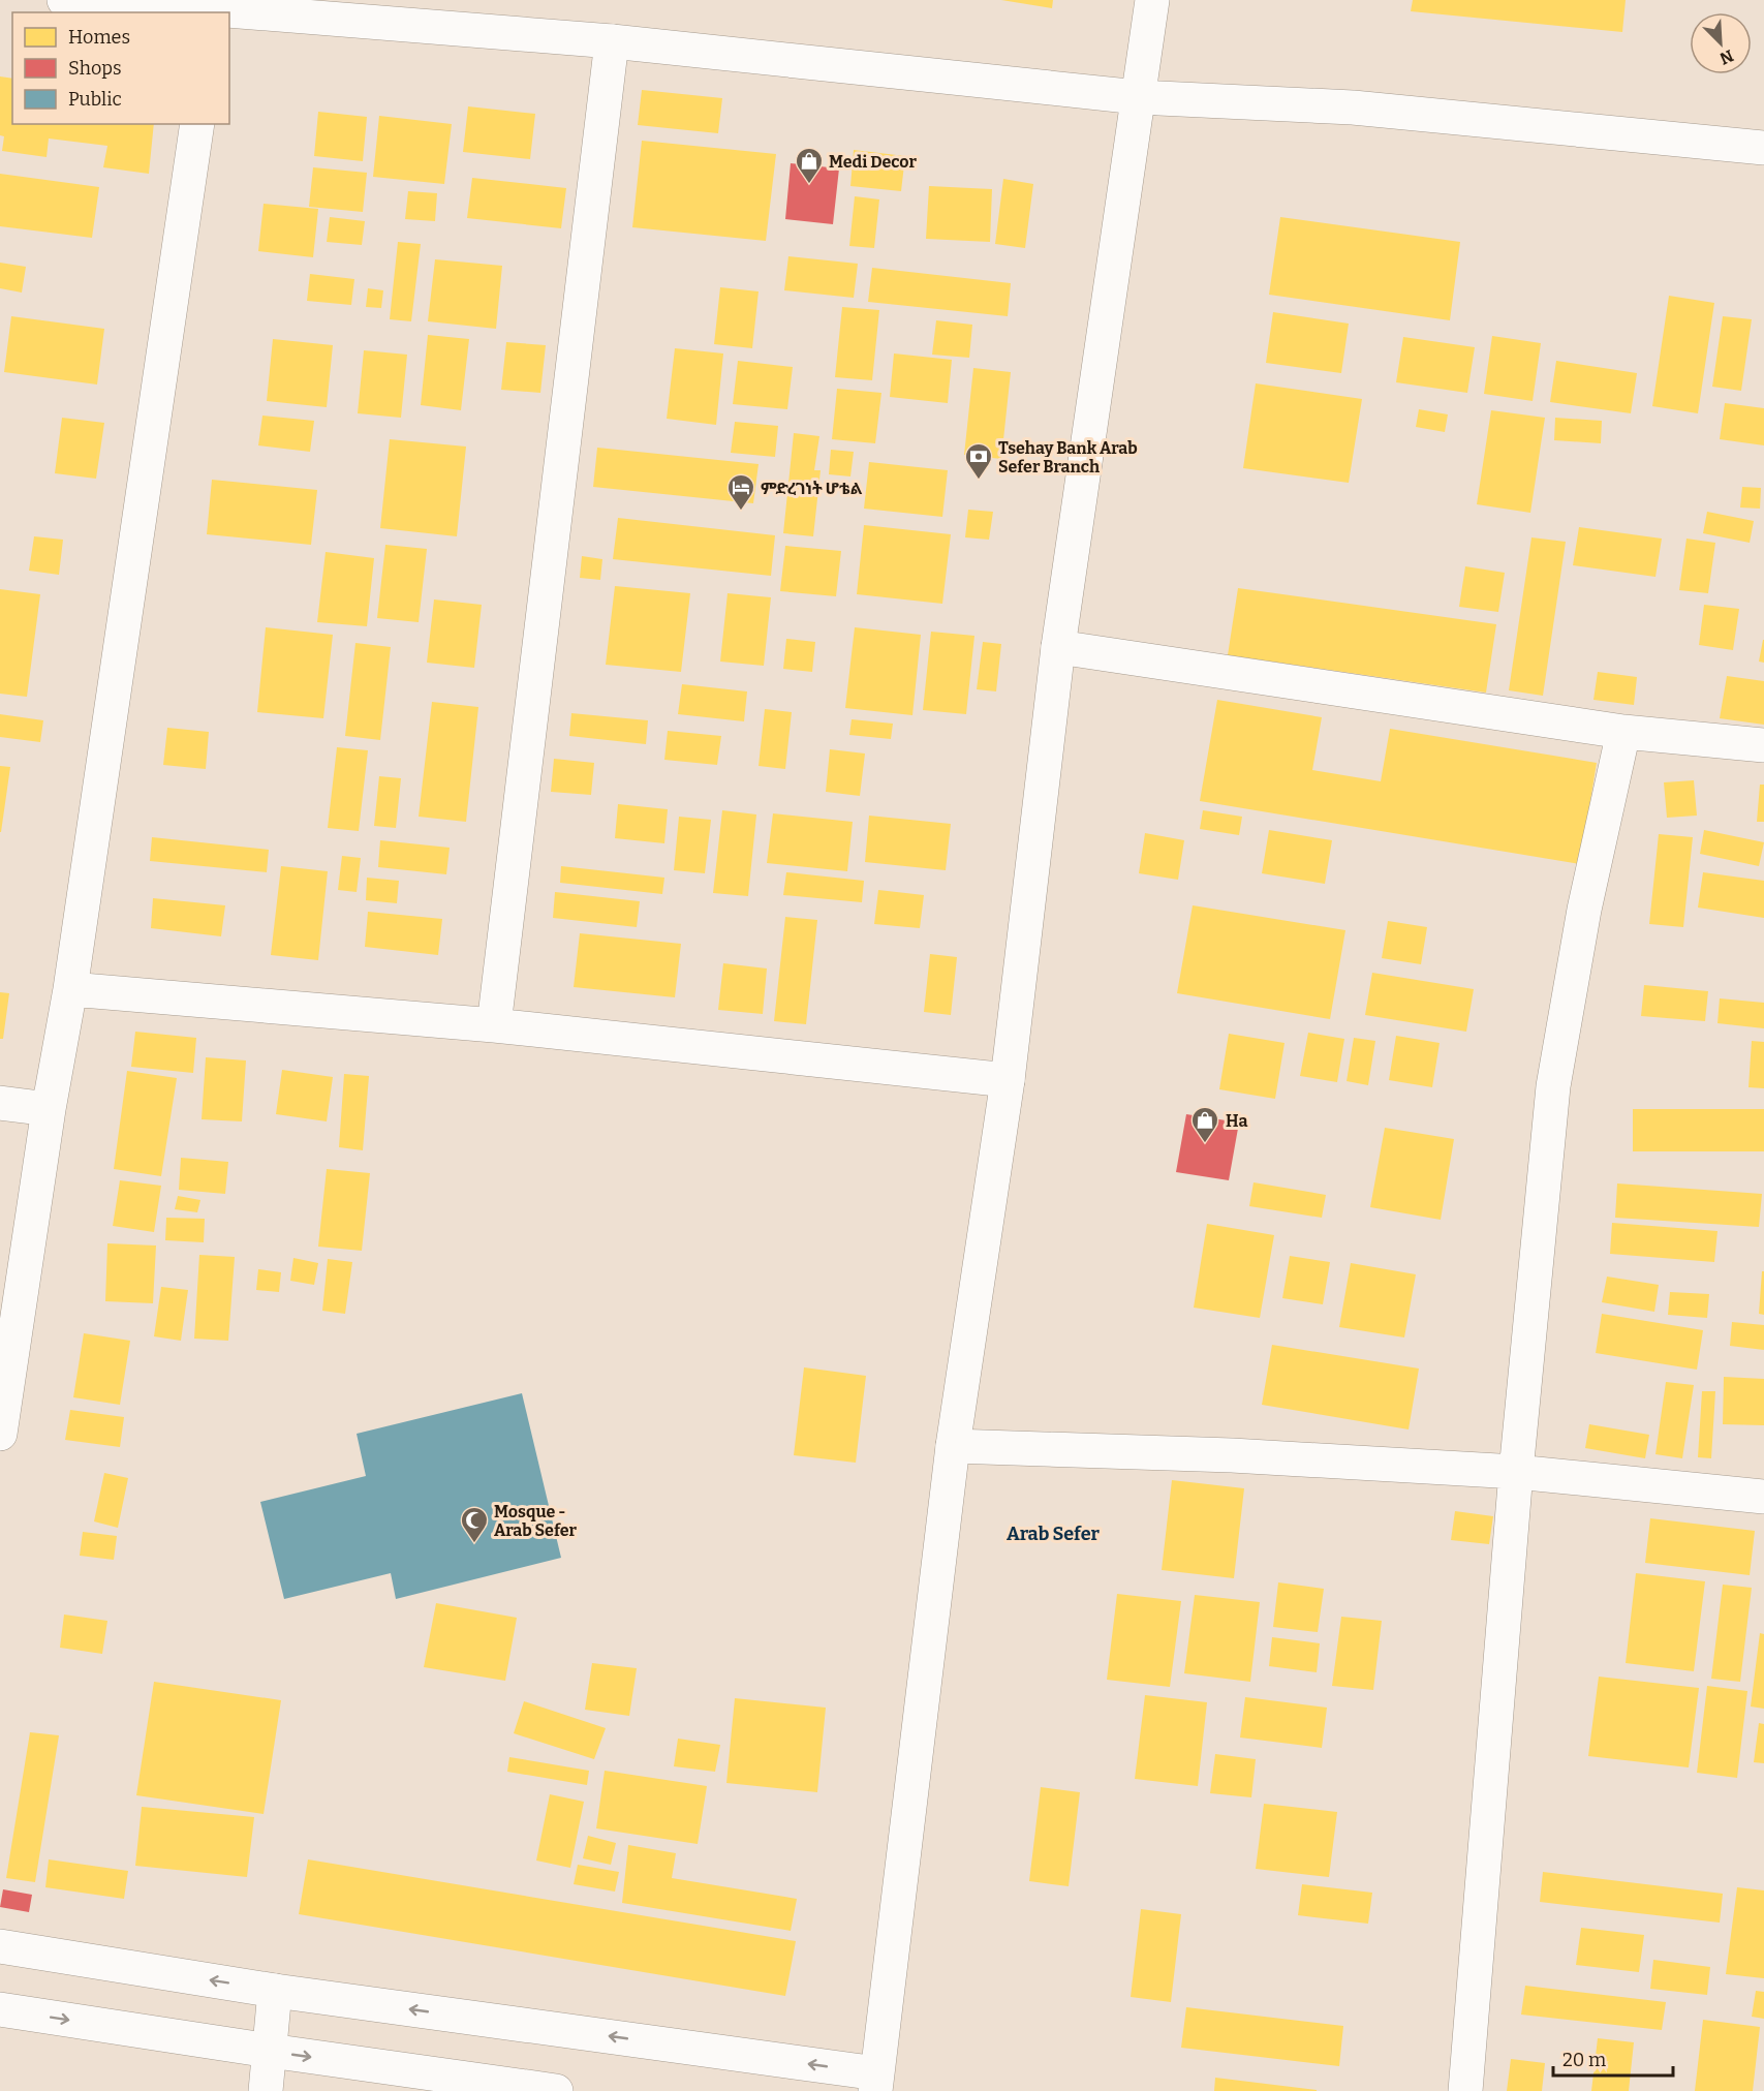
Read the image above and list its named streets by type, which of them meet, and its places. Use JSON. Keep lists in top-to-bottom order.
{
  "districts": ["Arab Sefer"],
  "places": {
    "shop": ["Medi Decor", "Ha"],
    "bank": ["Tsehay Bank Arab Sefer Branch"],
    "hotel": ["ምድረገነት ሆቴል"],
    "mosque": ["Mosque - Arab Sefer"]
  },
  "legend": ["Homes", "Shops", "Public"],
  "scale_bar": "20 m",
  "north": "bottom right"
}
